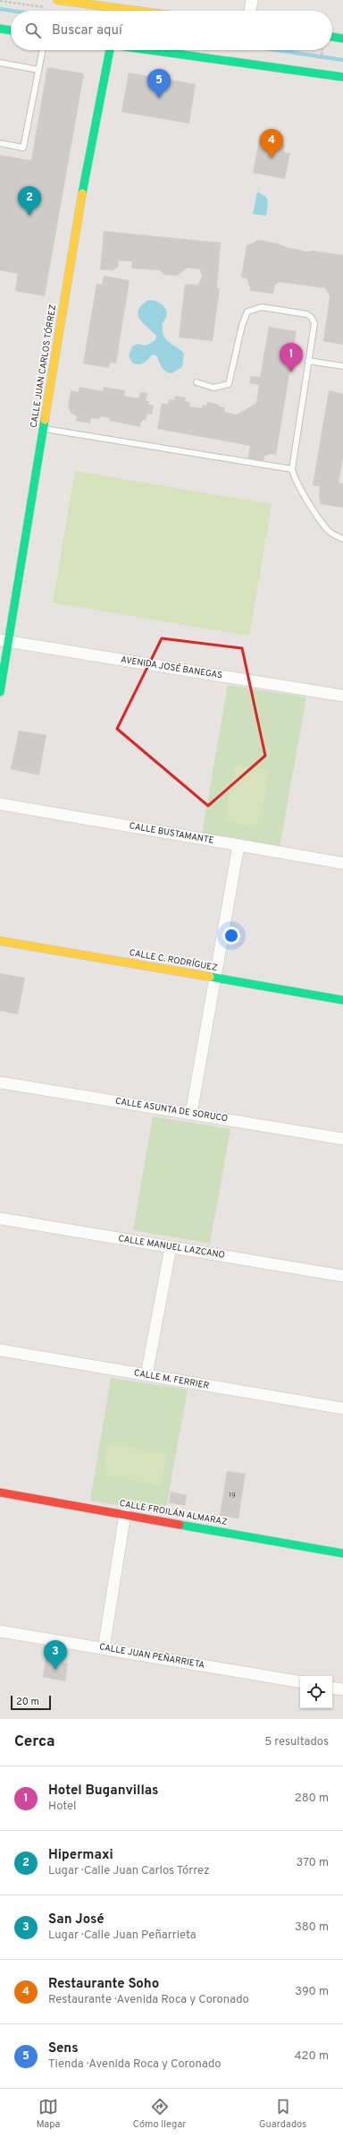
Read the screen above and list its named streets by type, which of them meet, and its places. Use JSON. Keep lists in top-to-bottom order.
{
  "streets": {
    "street": [
      "CALLE JUAN CARLOS TÓRREZ",
      "AVENIDA JOSÉ BANEGAS",
      "CALLE BUSTAMANTE",
      "CALLE C. RODRÍGUEZ",
      "CALLE ASUNTA DE SORUCO",
      "CALLE MANUEL LAZCANO",
      "CALLE M. FERRIER",
      "CALLE FROILÁN ALMARAZ",
      "CALLE JUAN PEÑARRIETA"
    ]
  },
  "crossings": [
    ["CALLE JUAN CARLOS TÓRREZ", "AVENIDA JOSÉ BANEGAS"]
  ],
  "house_numbers": ["19"],
  "scale_bar": "20 m",
  "page": {
    "search": "Buscar aquí",
    "pins": [
      "5",
      "4",
      "2",
      "1",
      "3"
    ],
    "scale": "20 m",
    "heading": ["Cerca", "5 resultados"],
    "list": [
      {
        "mark": "1",
        "name": "Hotel Buganvillas",
        "note": "Hotel",
        "value": "280 m"
      },
      {
        "mark": "2",
        "name": "Hipermaxi",
        "note": "Lugar · Calle Juan Carlos Tórrez",
        "value": "370 m"
      },
      {
        "mark": "3",
        "name": "San José",
        "note": "Lugar · Calle Juan Peñarrieta",
        "value": "380 m"
      },
      {
        "mark": "4",
        "name": "Restaurante Soho",
        "note": "Restaurante · Avenida Roca y Coronado",
        "value": "390 m"
      },
      {
        "mark": "5",
        "name": "Sens",
        "note": "Tienda · Avenida Roca y Coronado",
        "value": "420 m"
      }
    ],
    "nav": ["Mapa", "Cómo llegar", "Guardados"]
  }
}
